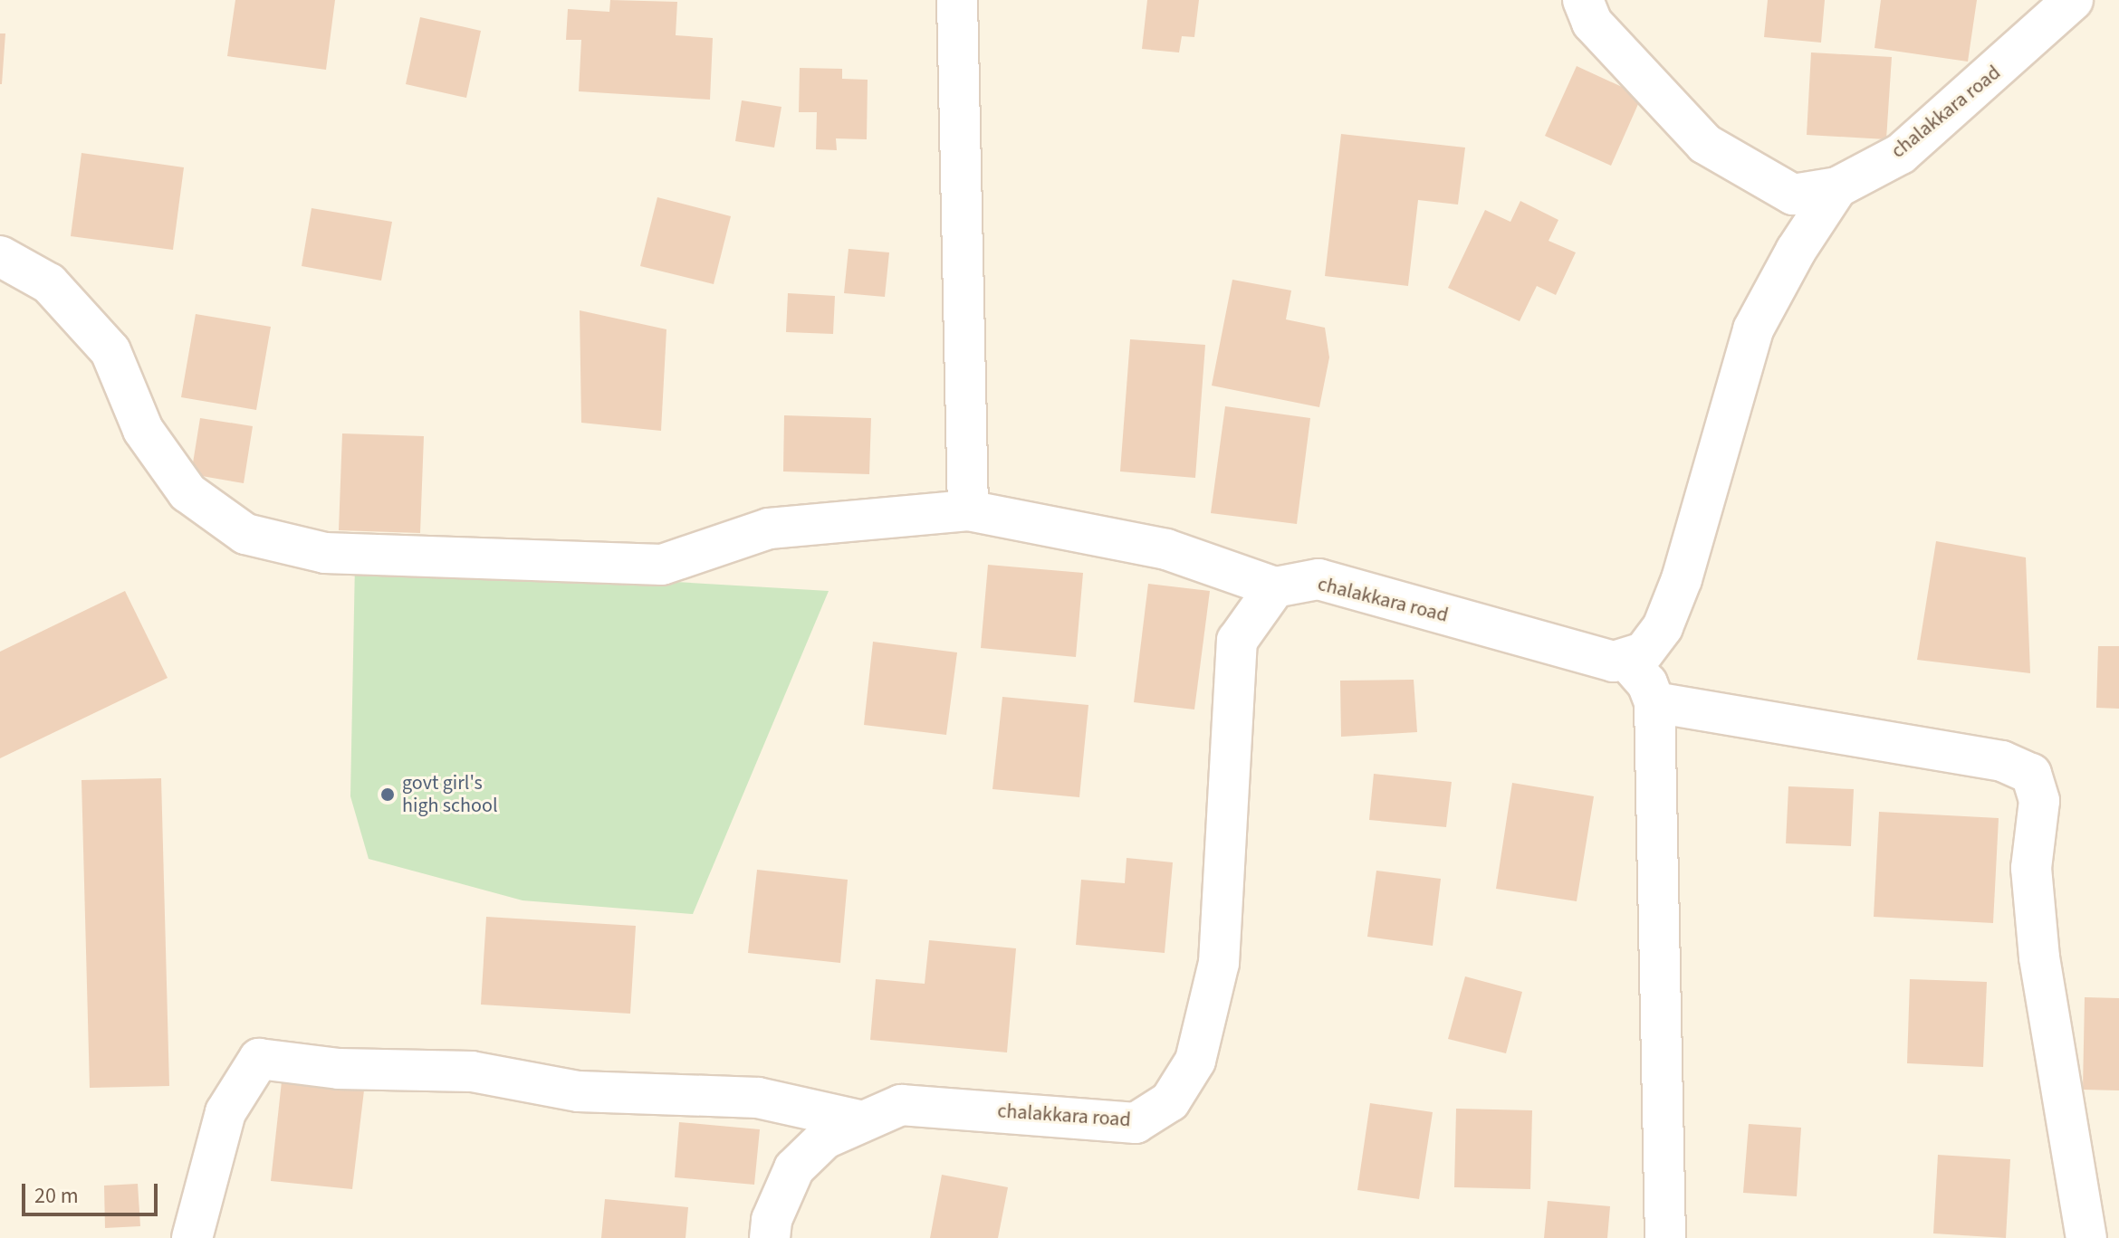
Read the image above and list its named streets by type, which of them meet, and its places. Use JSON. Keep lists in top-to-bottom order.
{
  "streets": {
    "street": ["chalakkara road"]
  },
  "places": ["govt girl's high school"],
  "scale_bar": "20 m"
}
